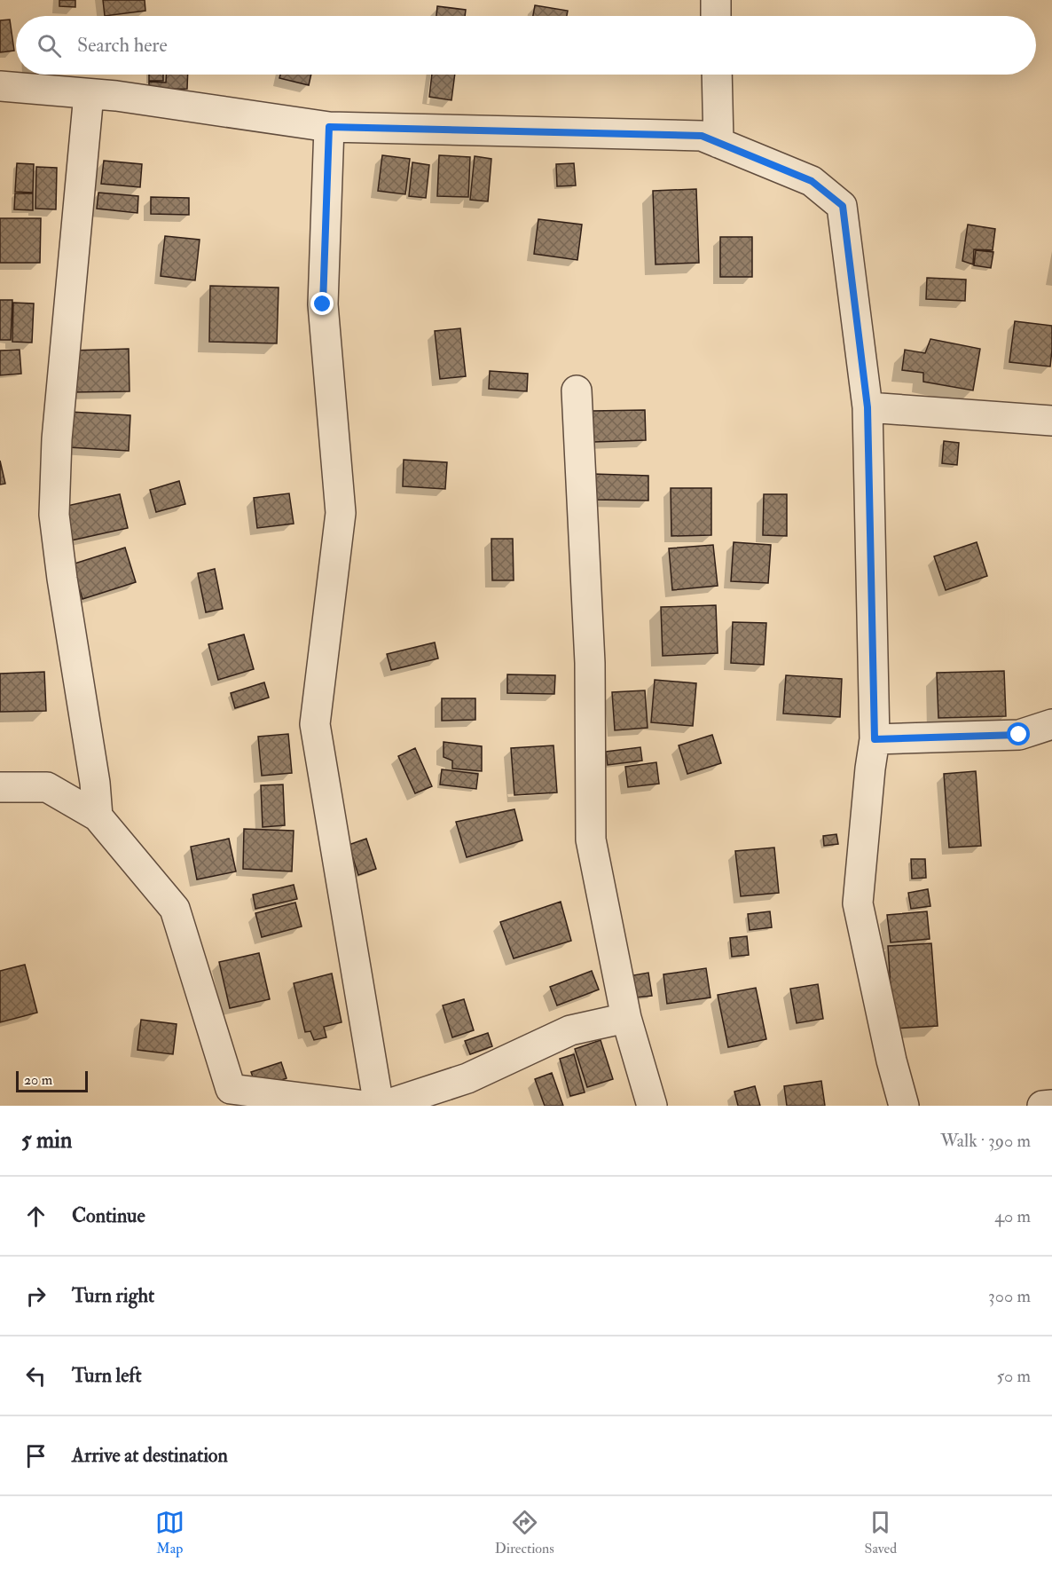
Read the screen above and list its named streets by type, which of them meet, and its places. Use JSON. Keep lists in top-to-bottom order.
{
  "scale_bar": "20 m",
  "page": {
    "search": "Search here",
    "scale": "20 m",
    "heading": ["5 min", "Walk · 390 m"],
    "list": [
      ["Continue", "40 m"],
      ["Turn right", "300 m"],
      ["Turn left", "50 m"],
      "Arrive at destination"
    ],
    "nav": ["Map", "Directions", "Saved"]
  }
}
